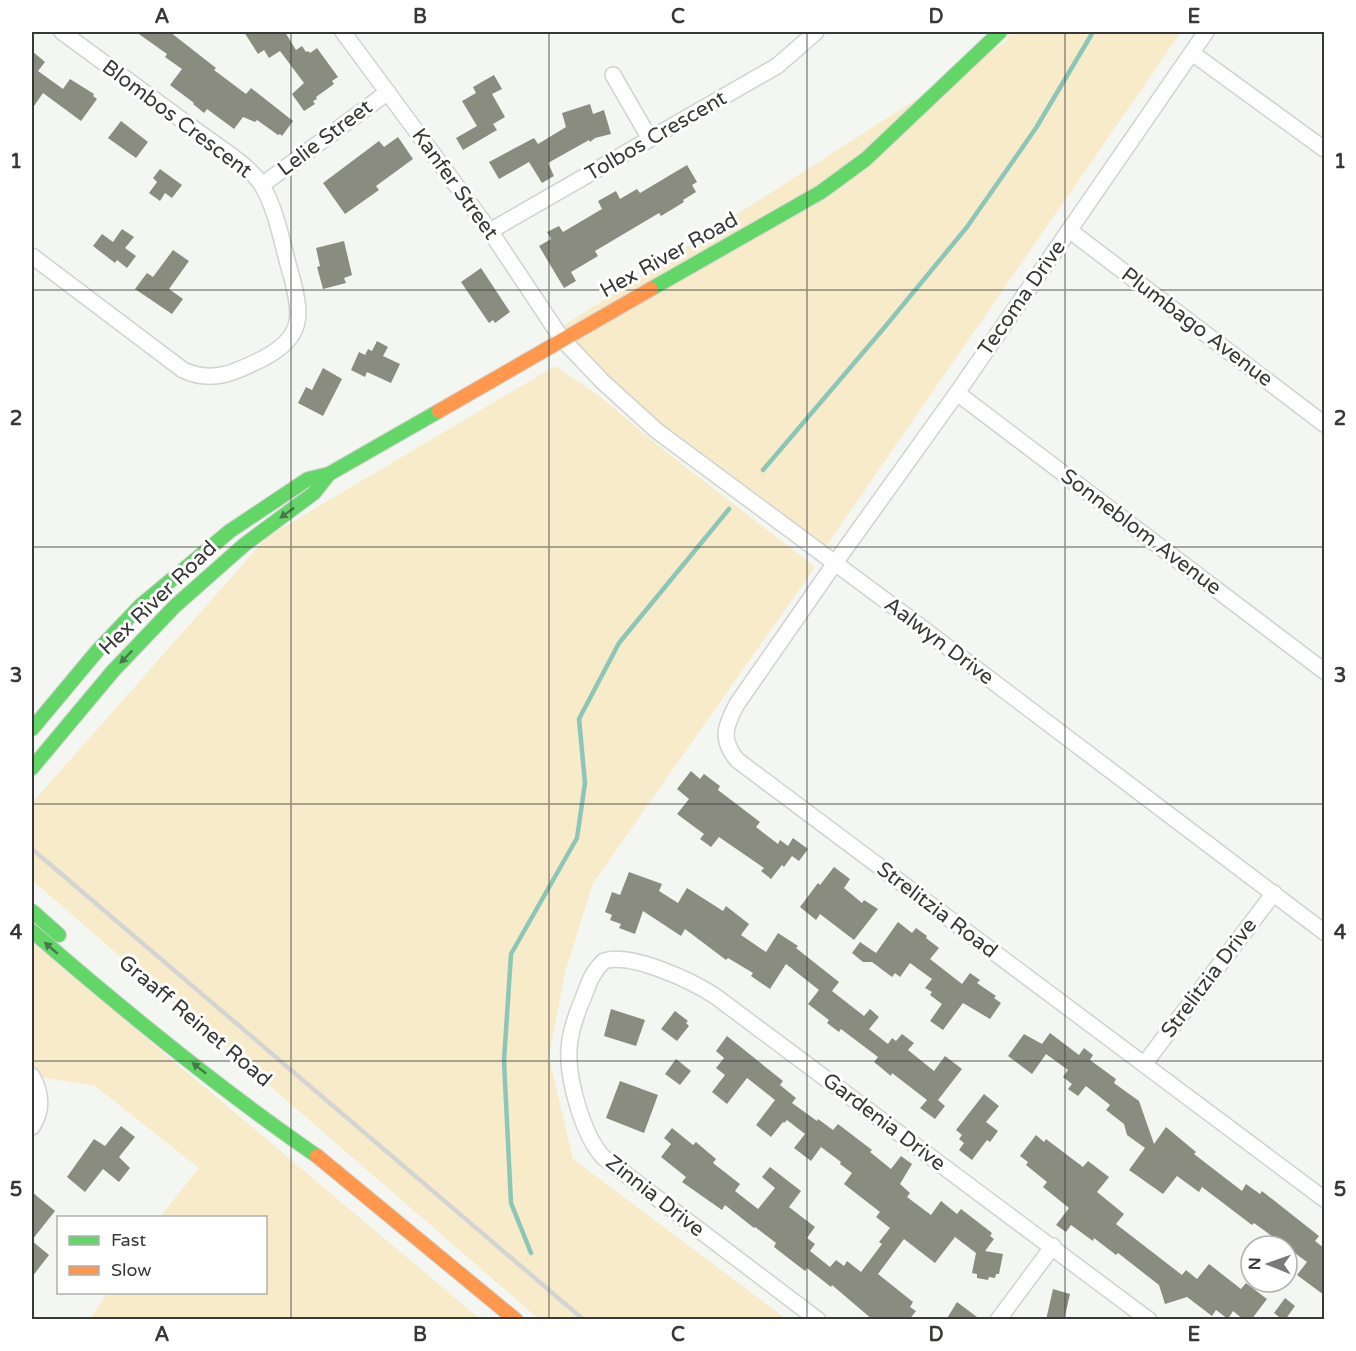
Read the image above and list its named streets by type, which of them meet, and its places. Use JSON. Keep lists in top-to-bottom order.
{
  "streets": {
    "street": [
      "Blombos Crescent",
      "Tolbos Crescent",
      "Lelie Street",
      "Kanfer Street",
      "Hex River Road",
      "Tecoma Drive",
      "Plumbago Avenue",
      "Sonneblom Avenue",
      "Aalwyn Drive",
      "Strelitzia Road",
      "Strelitzia Drive",
      "Graaff Reinet Road",
      "Gardenia Drive",
      "Zinnia Drive"
    ]
  },
  "crossings": [
    ["Blombos Crescent", "Lelie Street"],
    ["Tolbos Crescent", "Kanfer Street"],
    ["Lelie Street", "Kanfer Street"],
    ["Kanfer Street", "Hex River Road"],
    ["Kanfer Street", "Aalwyn Drive"],
    ["Hex River Road", "Aalwyn Drive"],
    ["Tecoma Drive", "Plumbago Avenue"],
    ["Tecoma Drive", "Sonneblom Avenue"],
    ["Tecoma Drive", "Aalwyn Drive"],
    ["Tecoma Drive", "Strelitzia Road"],
    ["Aalwyn Drive", "Strelitzia Road"],
    ["Aalwyn Drive", "Strelitzia Drive"],
    ["Strelitzia Road", "Strelitzia Drive"],
    ["Gardenia Drive", "Zinnia Drive"]
  ],
  "legend": ["Fast", "Slow"],
  "north": "left",
  "grid": {
    "columns": [
      "A",
      "B",
      "C",
      "D",
      "E"
    ],
    "rows": [
      "1",
      "2",
      "3",
      "4",
      "5"
    ]
  }
}
